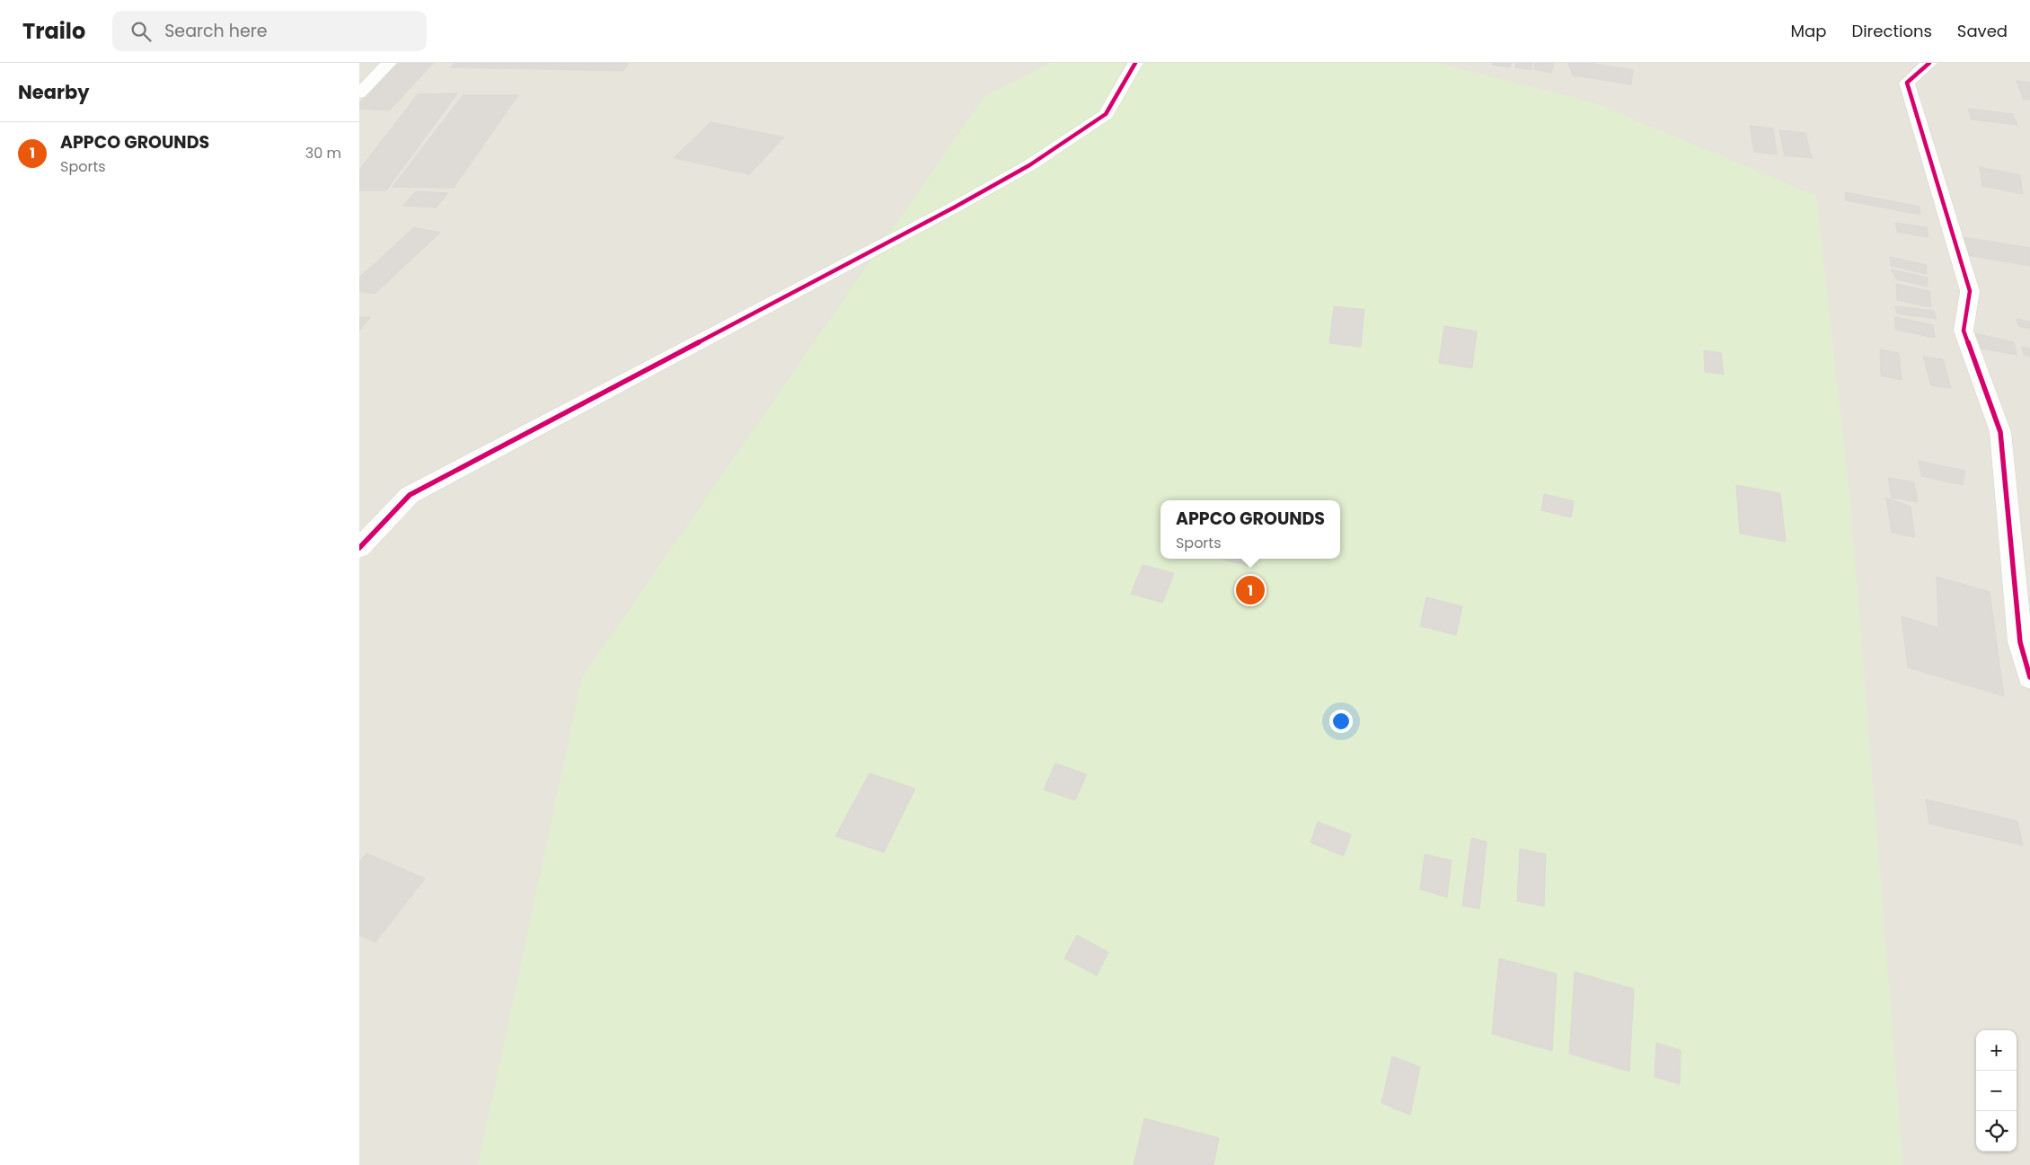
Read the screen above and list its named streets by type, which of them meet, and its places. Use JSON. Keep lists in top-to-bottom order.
{
  "page": {
    "header": "Trailo",
    "search": "Search here",
    "nav": ["Map", "Directions", "Saved"],
    "heading": "Nearby",
    "list": [
      {
        "mark": "1",
        "name": "APPCO GROUNDS",
        "note": "Sports",
        "value": "30 m"
      }
    ],
    "popup": ["APPCO GROUNDS", "Sports"],
    "pins": "1",
    "map_buttons": ["+", "−"]
  }
}
